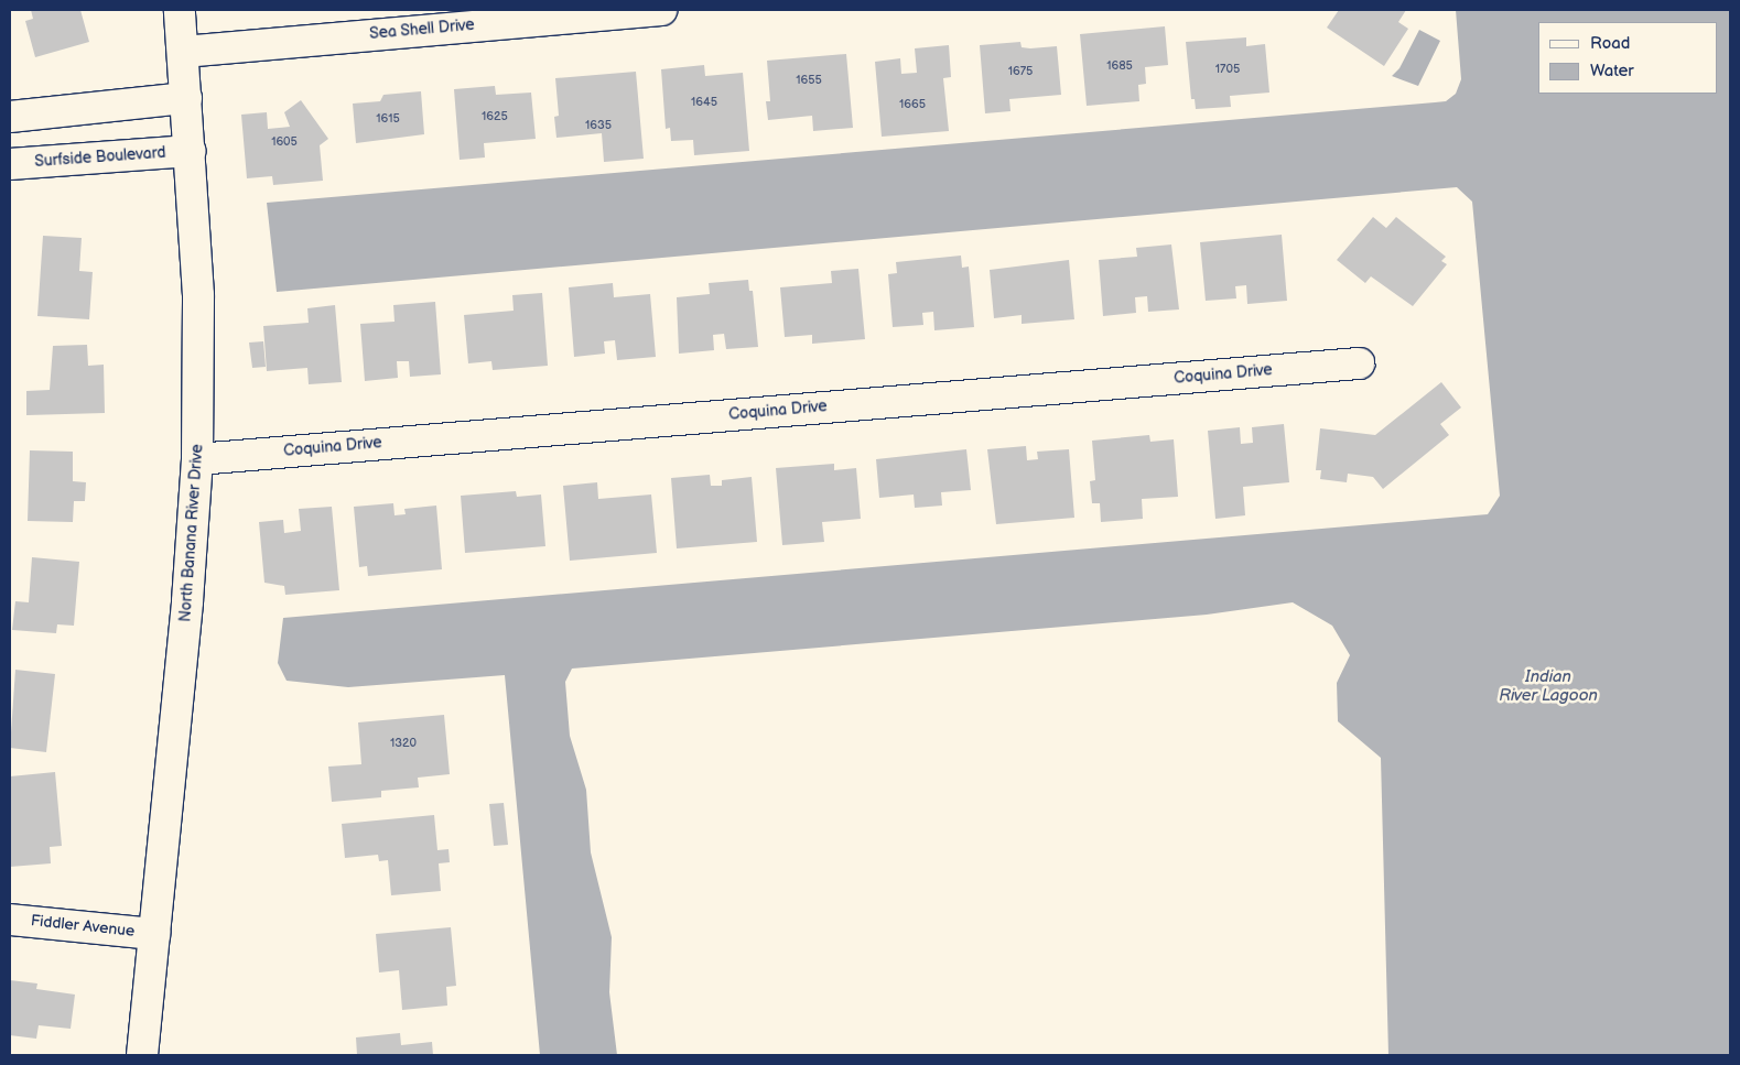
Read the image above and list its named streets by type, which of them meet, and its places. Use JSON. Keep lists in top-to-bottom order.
{
  "streets": {
    "street": [
      "Sea Shell Drive",
      "Surfside Boulevard",
      "Coquina Drive",
      "North Banana River Drive",
      "Fiddler Avenue"
    ]
  },
  "crossings": [
    ["Sea Shell Drive", "North Banana River Drive"],
    ["Surfside Boulevard", "North Banana River Drive"],
    ["Coquina Drive", "North Banana River Drive"],
    ["North Banana River Drive", "Fiddler Avenue"]
  ],
  "water": ["Indian River Lagoon"],
  "house_numbers": [
    "1685",
    "1705",
    "1675",
    "1655",
    "1645",
    "1665",
    "1625",
    "1615",
    "1635",
    "1605",
    "1320"
  ],
  "legend": ["Road", "Water"]
}
